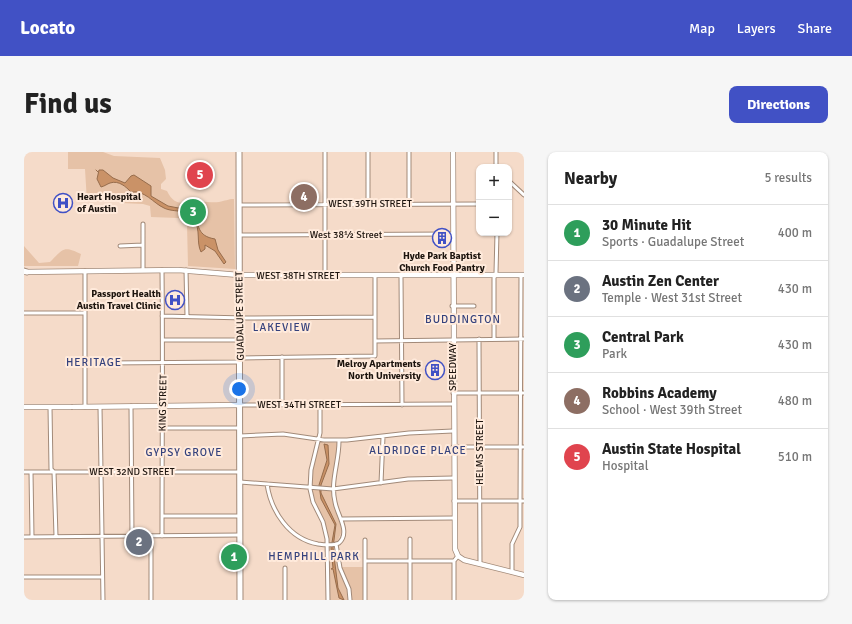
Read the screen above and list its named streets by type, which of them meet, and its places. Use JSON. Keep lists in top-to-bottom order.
{
  "streets": {
    "main road": ["GUADALUPE STREET"],
    "street": [
      "WEST 39TH STREET",
      "West 38½ Street",
      "WEST 38TH STREET",
      "SPEEDWAY",
      "KING STREET",
      "WEST 34TH STREET",
      "HELMS STREET",
      "WEST 32ND STREET"
    ]
  },
  "crossings": [
    ["WEST 39TH STREET", "GUADALUPE STREET"],
    ["WEST 39TH STREET", "SPEEDWAY"],
    ["West 38½ Street", "GUADALUPE STREET"],
    ["West 38½ Street", "SPEEDWAY"],
    ["WEST 38TH STREET", "GUADALUPE STREET"],
    ["WEST 38TH STREET", "SPEEDWAY"],
    ["WEST 38TH STREET", "KING STREET"],
    ["GUADALUPE STREET", "WEST 34TH STREET"],
    ["GUADALUPE STREET", "WEST 32ND STREET"],
    ["SPEEDWAY", "WEST 34TH STREET"],
    ["KING STREET", "WEST 34TH STREET"],
    ["KING STREET", "WEST 32ND STREET"]
  ],
  "districts": [
    "BUDDINGTON",
    "LAKEVIEW",
    "HERITAGE",
    "ALDRIDGE PLACE",
    "GYPSY GROVE",
    "HEMPHILL PARK"
  ],
  "places": {
    "hospital": ["Heart Hospital of Austin", "Passport Health Austin Travel Clinic"],
    "building": ["Hyde Park Baptist Church Food Pantry", "Melroy Apartments North University"]
  },
  "page": {
    "header": "Locato",
    "nav": ["Map", "Layers", "Share"],
    "buttons": "Directions",
    "title": "Find us",
    "heading": ["Nearby", "5 results"],
    "pins": [
      "5",
      "4",
      "3",
      "2",
      "1"
    ],
    "map_buttons": ["+", "−"],
    "list": [
      {
        "mark": "1",
        "name": "30 Minute Hit",
        "note": "Sports · Guadalupe Street",
        "value": "400 m"
      },
      {
        "mark": "2",
        "name": "Austin Zen Center",
        "note": "Temple · West 31st Street",
        "value": "430 m"
      },
      {
        "mark": "3",
        "name": "Central Park",
        "note": "Park",
        "value": "430 m"
      },
      {
        "mark": "4",
        "name": "Robbins Academy",
        "note": "School · West 39th Street",
        "value": "480 m"
      },
      {
        "mark": "5",
        "name": "Austin State Hospital",
        "note": "Hospital",
        "value": "510 m"
      }
    ]
  }
}
